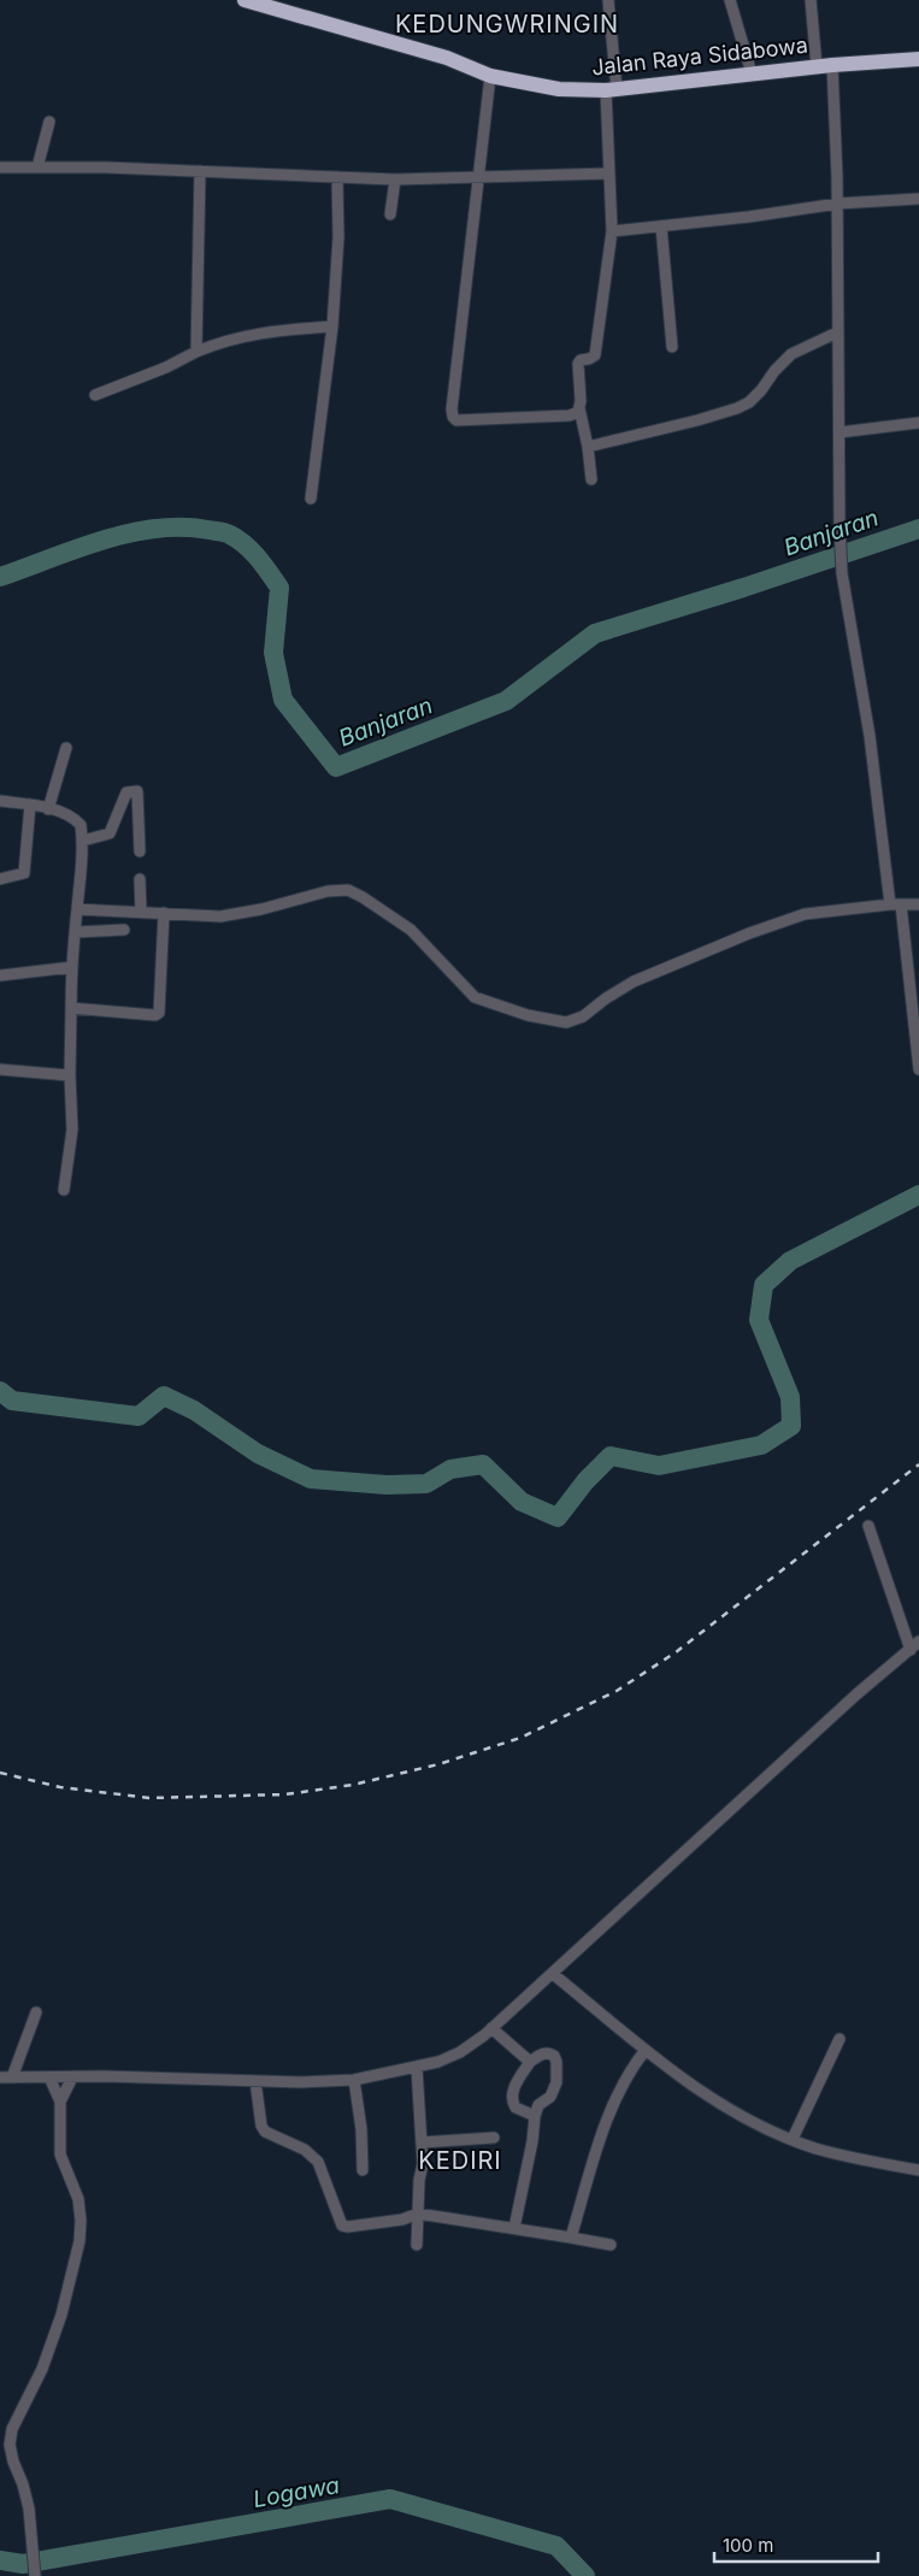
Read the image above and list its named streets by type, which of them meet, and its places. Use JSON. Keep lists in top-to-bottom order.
{
  "streets": {
    "highway": ["Jalan Raya Sidabowa"]
  },
  "districts": ["KEDUNGWRINGIN", "KEDIRI"],
  "water": ["Banjaran", "Logawa"],
  "scale_bar": "100 m"
}
